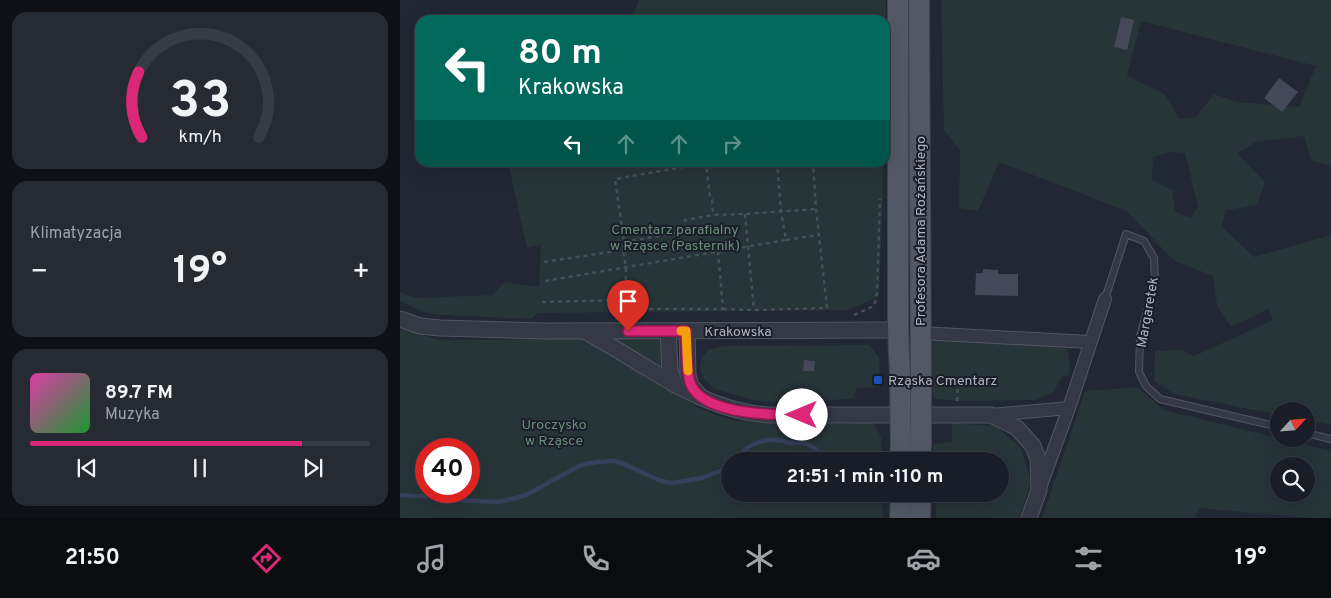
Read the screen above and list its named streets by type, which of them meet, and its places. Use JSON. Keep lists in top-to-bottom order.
{
  "streets": {
    "main road": ["Profesora Adama Rożańskiego"],
    "street": ["Margaretek", "Krakowska"]
  },
  "crossings": [
    ["Profesora Adama Rożańskiego", "Krakowska"]
  ],
  "parks": ["Cmentarz parafialny w Rząsce (Pasternik)", "Uroczysko w Rząsce"],
  "places": {
    "transit": ["Rząska Cmentarz"]
  },
  "north": "top right",
  "page": {
    "turn": ["80 m", "Krakowska"],
    "tile": "Klimatyzacja",
    "heat": ["−", "19°", "+"],
    "song": ["89.7 FM", "Muzyka"],
    "limit": "40",
    "trip": "21:51 · 1 min · 110 m",
    "tabs": ["21:50", "19°"],
    "gauge": ["33", "km/h"]
  }
}
